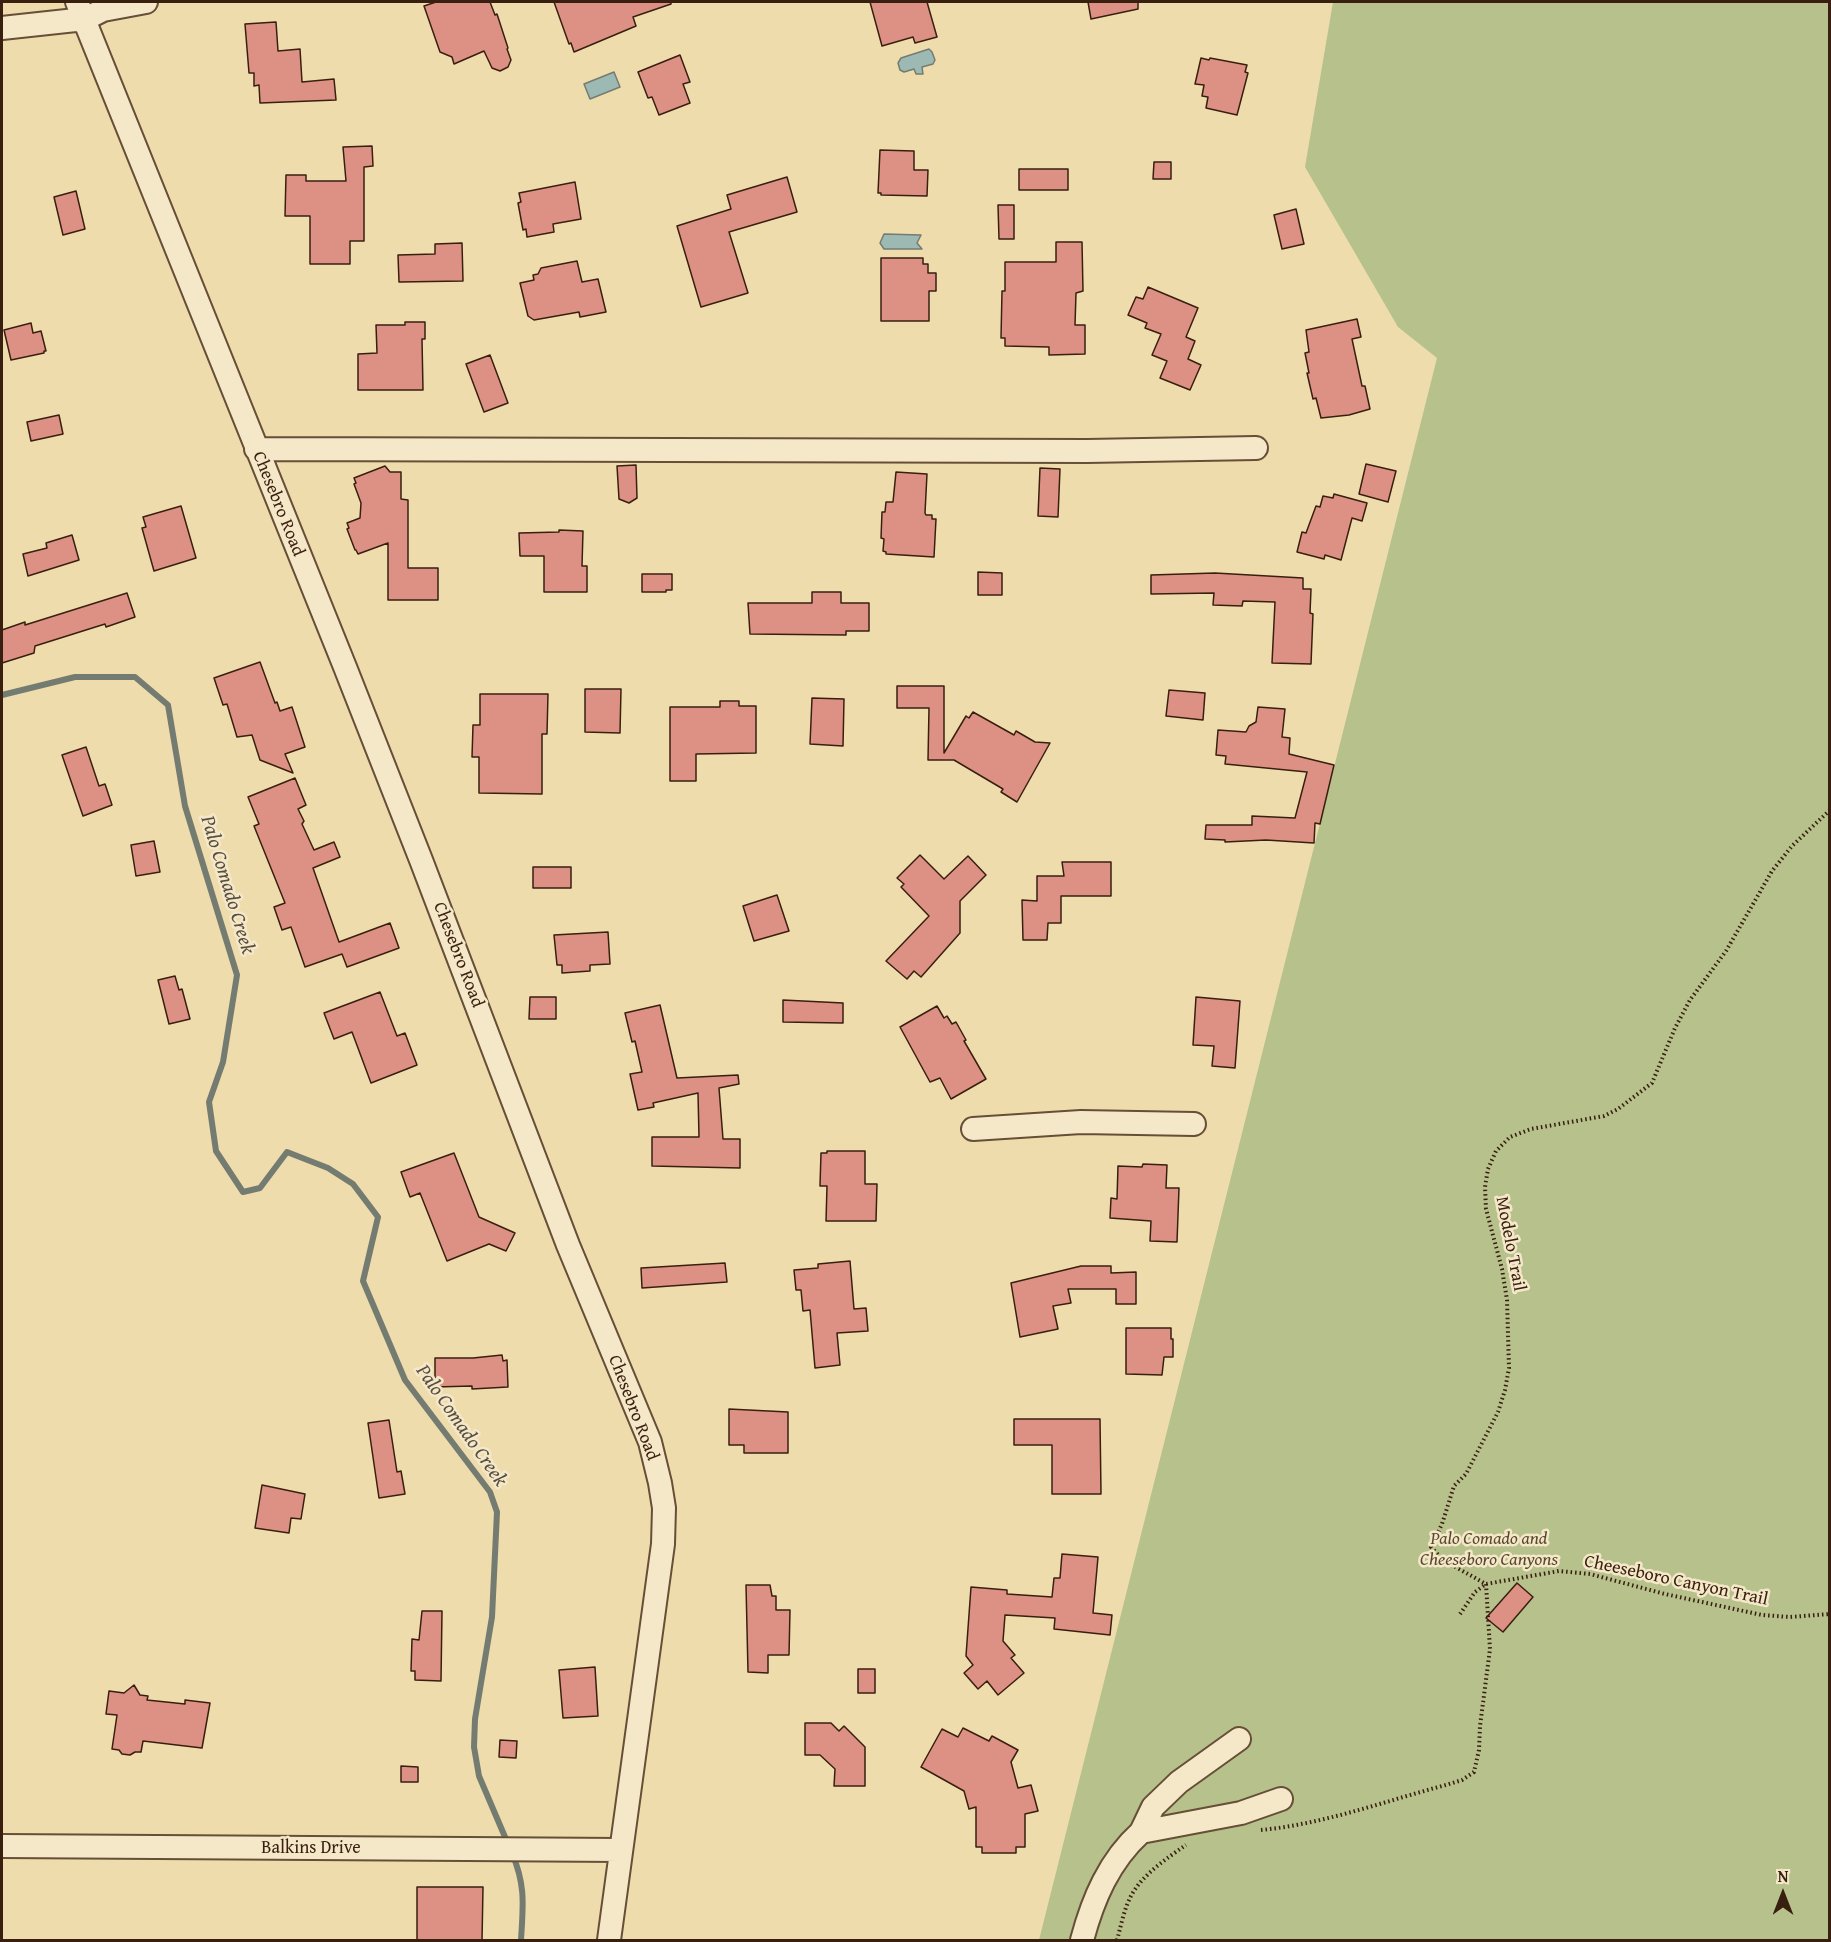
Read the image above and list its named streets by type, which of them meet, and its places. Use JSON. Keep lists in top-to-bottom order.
{
  "streets": {
    "street": ["Chesebro Road", "Balkins Drive"],
    "path": ["Modelo Trail", "Cheeseboro Canyon Trail"]
  },
  "crossings": [
    ["Chesebro Road", "Balkins Drive"],
    ["Modelo Trail", "Cheeseboro Canyon Trail"]
  ],
  "water": ["Palo Comado Creek"],
  "parks": ["Palo Comado and Cheeseboro Canyons"],
  "north": "top"
}
